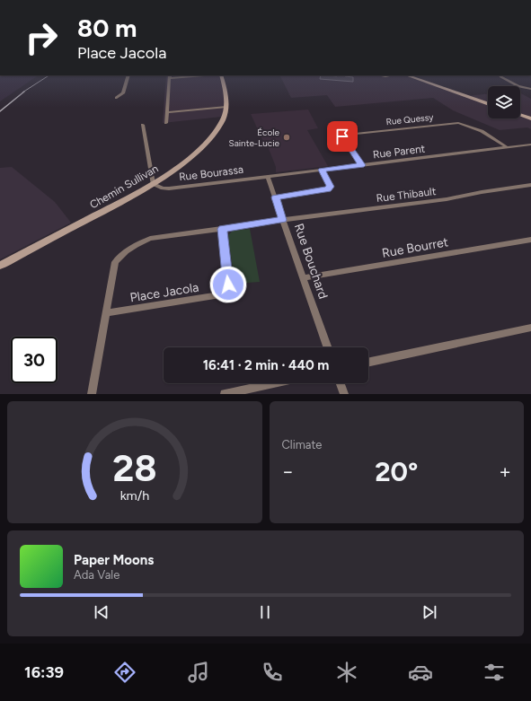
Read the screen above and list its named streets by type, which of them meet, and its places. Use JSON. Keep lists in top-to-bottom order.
{
  "streets": {
    "main road": ["Chemin Sullivan"],
    "street": [
      "Rue Quessy",
      "Rue Parent",
      "Rue Bourassa",
      "Rue Thibault",
      "Rue Bourret",
      "Rue Bouchard",
      "Place Jacola"
    ]
  },
  "crossings": [
    ["Rue Quessy", "Rue Parent"],
    ["Rue Parent", "Rue Bourassa"],
    ["Rue Parent", "Rue Bouchard"],
    ["Rue Bourassa", "Chemin Sullivan"],
    ["Rue Bourassa", "Rue Bouchard"],
    ["Rue Thibault", "Rue Bouchard"],
    ["Rue Bourret", "Rue Bouchard"]
  ],
  "places": ["École Sainte-Lucie"],
  "page": {
    "turn": ["80 m", "Place Jacola"],
    "limit": "30",
    "trip": "16:41 · 2 min · 440 m",
    "tile": "Climate",
    "heat": ["−", "20°", "+"],
    "song": ["Paper Moons", "Ada Vale"],
    "tabs": "16:39",
    "gauge": ["28", "km/h"]
  }
}
